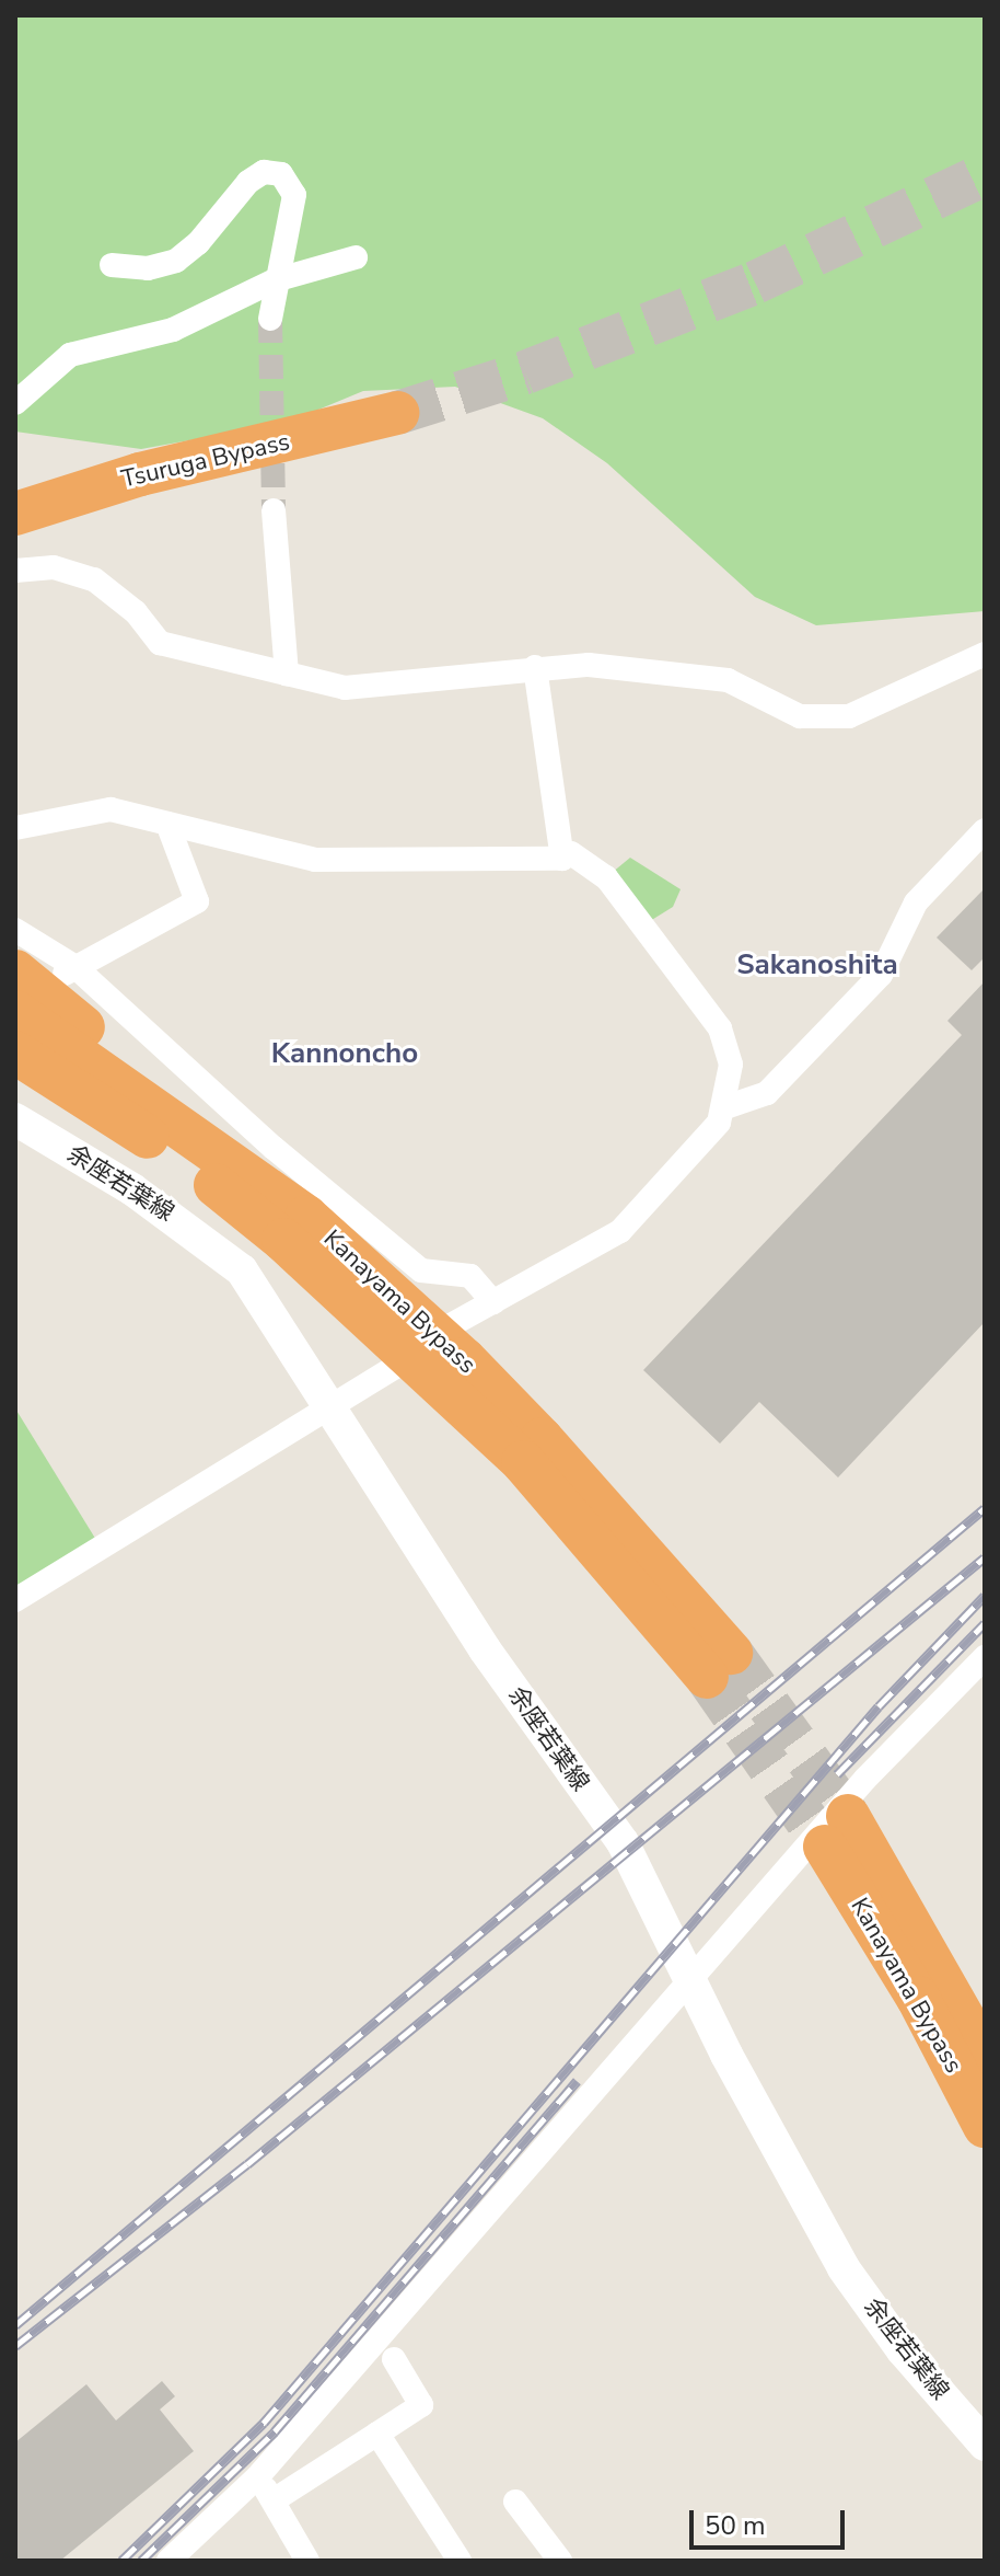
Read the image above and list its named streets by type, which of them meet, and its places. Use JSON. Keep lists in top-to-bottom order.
{
  "streets": {
    "highway": ["Tsuruga Bypass", "Kanayama Bypass"],
    "main road": ["余座若葉線"]
  },
  "districts": ["Sakanoshita", "Kannoncho"],
  "scale_bar": "50 m"
}
